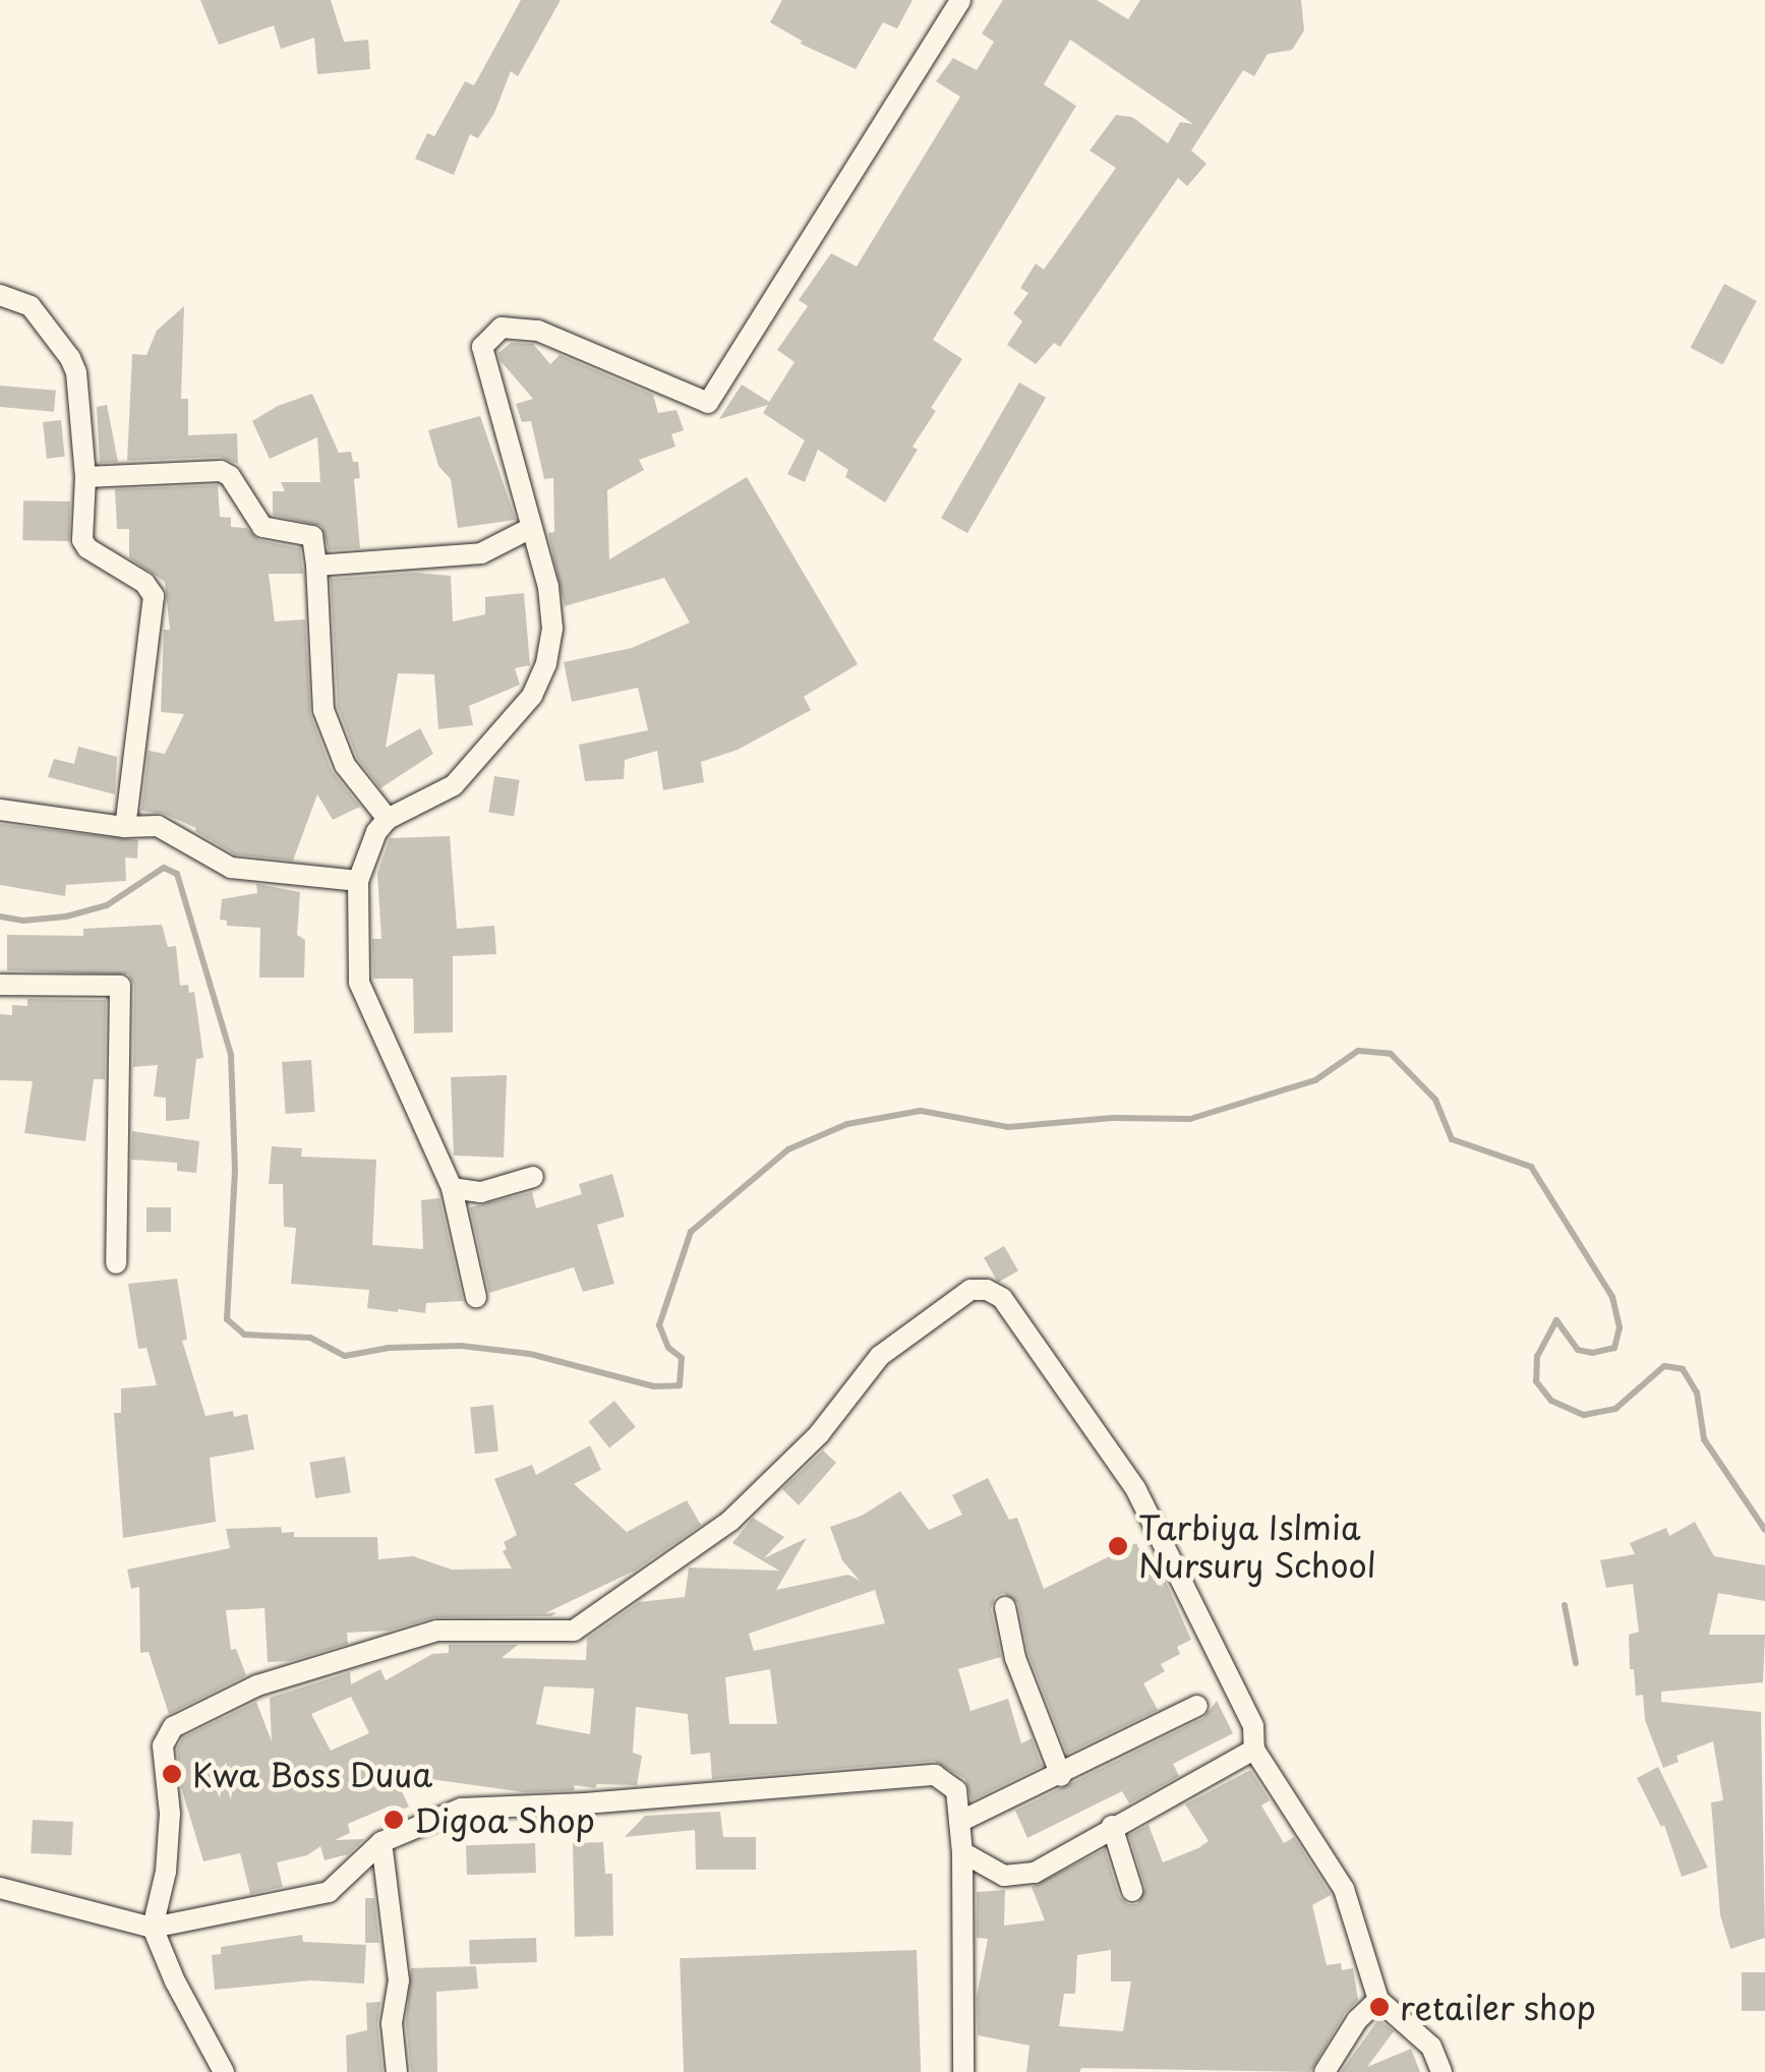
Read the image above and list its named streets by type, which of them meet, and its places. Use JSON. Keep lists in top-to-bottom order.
{
  "places": [
    "Tarbiya Islmia Nursury School",
    "Kwa Boss Duua",
    "Digoa Shop",
    "retailer shop"
  ]
}
